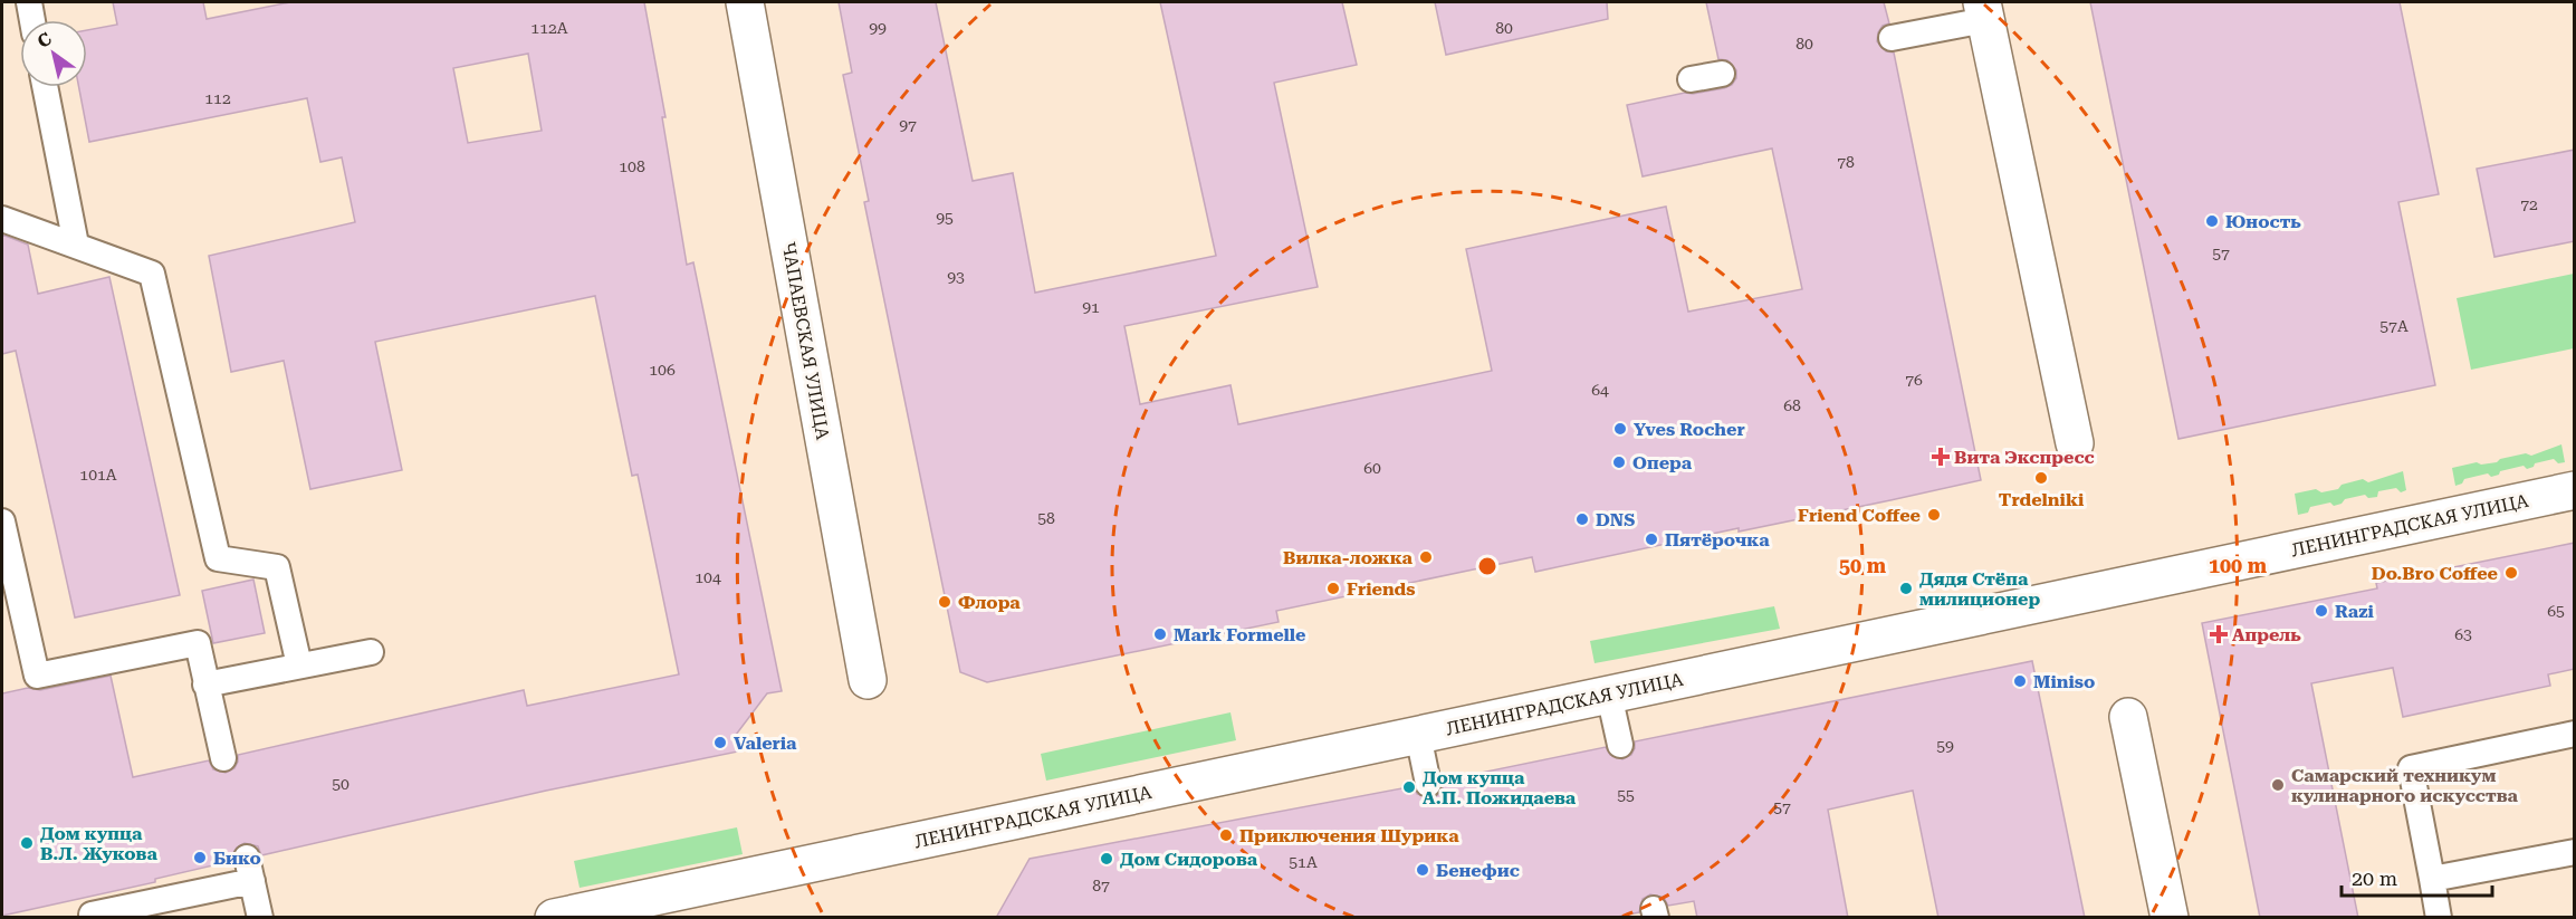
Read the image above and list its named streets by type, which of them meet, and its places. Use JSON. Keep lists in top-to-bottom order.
{
  "streets": {
    "street": ["ЧАПАЕВСКАЯ УЛИЦА", "ЛЕНИНГРАДСКАЯ УЛИЦА"]
  },
  "places": {
    "other": [
      "Юность",
      "Yves Rocher",
      "Опера",
      "Trdelniki",
      "Friend Coffee",
      "DNS",
      "Пятёрочка",
      "Вилка-ложка",
      "Do.Bro Coffee",
      "Friends",
      "Дядя Стёпа милиционер",
      "Флора",
      "Razi",
      "Mark Formelle",
      "Miniso",
      "Valeria",
      "Самарский техникум кулинарного искусства",
      "Дом купца А.П. Пожидаева",
      "Приключения Шурика",
      "Дом купца В.Л. Жукова",
      "Бико",
      "Дом Сидорова",
      "Бенефис"
    ],
    "health": ["Вита Экспресс", "Апрель"]
  },
  "house_numbers": [
    "112А",
    "99",
    "80",
    "80",
    "112",
    "97",
    "78",
    "108",
    "72",
    "95",
    "57",
    "93",
    "91",
    "57А",
    "106",
    "76",
    "64",
    "68",
    "60",
    "101А",
    "58",
    "104",
    "65",
    "63",
    "59",
    "50",
    "55",
    "57",
    "51А",
    "87"
  ],
  "scale_bar": "20 m",
  "north": "top left",
  "rings": ["50 m", "100 m"]
}
